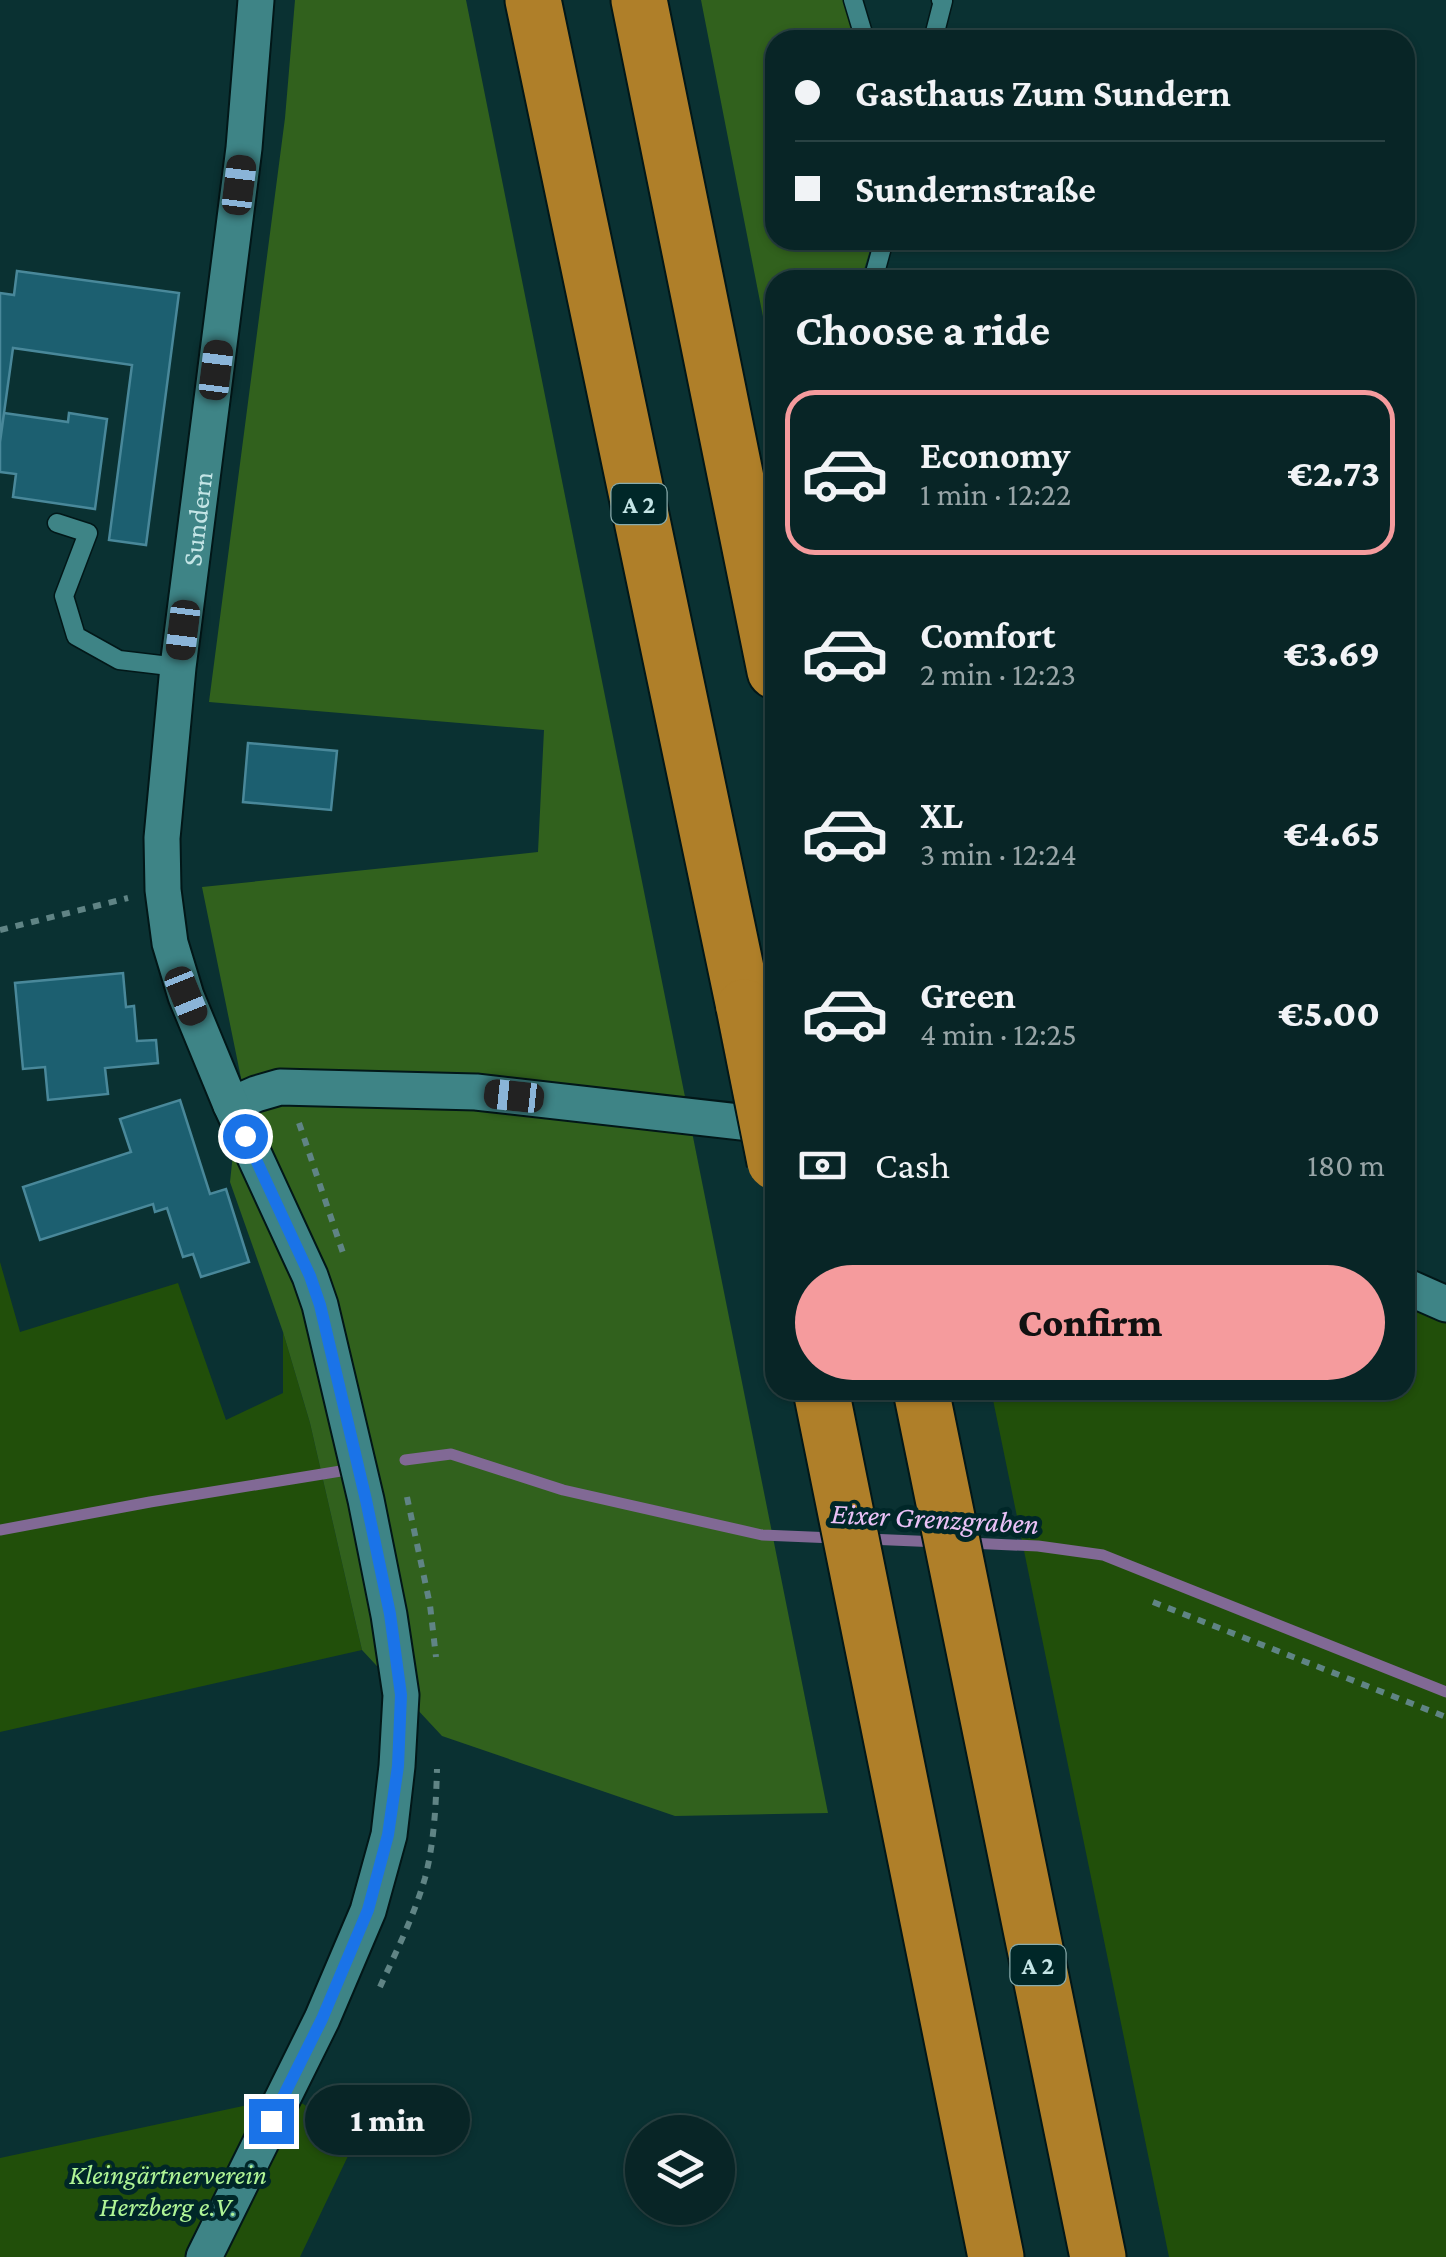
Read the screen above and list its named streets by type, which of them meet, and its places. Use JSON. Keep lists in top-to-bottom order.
{
  "streets": {
    "highway": ["A 2"],
    "street": ["Sundern"]
  },
  "water": ["Eixer Grenzgraben"],
  "parks": ["Kleingärtnerverein Herzberg e.V."],
  "page": {
    "banner": ["Gasthaus Zum Sundern", "Sundernstraße"],
    "heading": "Choose a ride",
    "list": [
      {
        "name": "Economy",
        "note": "1 min · 12:22",
        "value": "€2.73"
      },
      {
        "name": "Comfort",
        "note": "2 min · 12:23",
        "value": "€3.69"
      },
      {
        "name": "XL",
        "note": "3 min · 12:24",
        "value": "€4.65"
      },
      {
        "name": "Green",
        "note": "4 min · 12:25",
        "value": "€5.00"
      }
    ],
    "pay": ["Cash", "180 m"],
    "buttons": "Confirm",
    "bubble": "1 min"
  }
}
